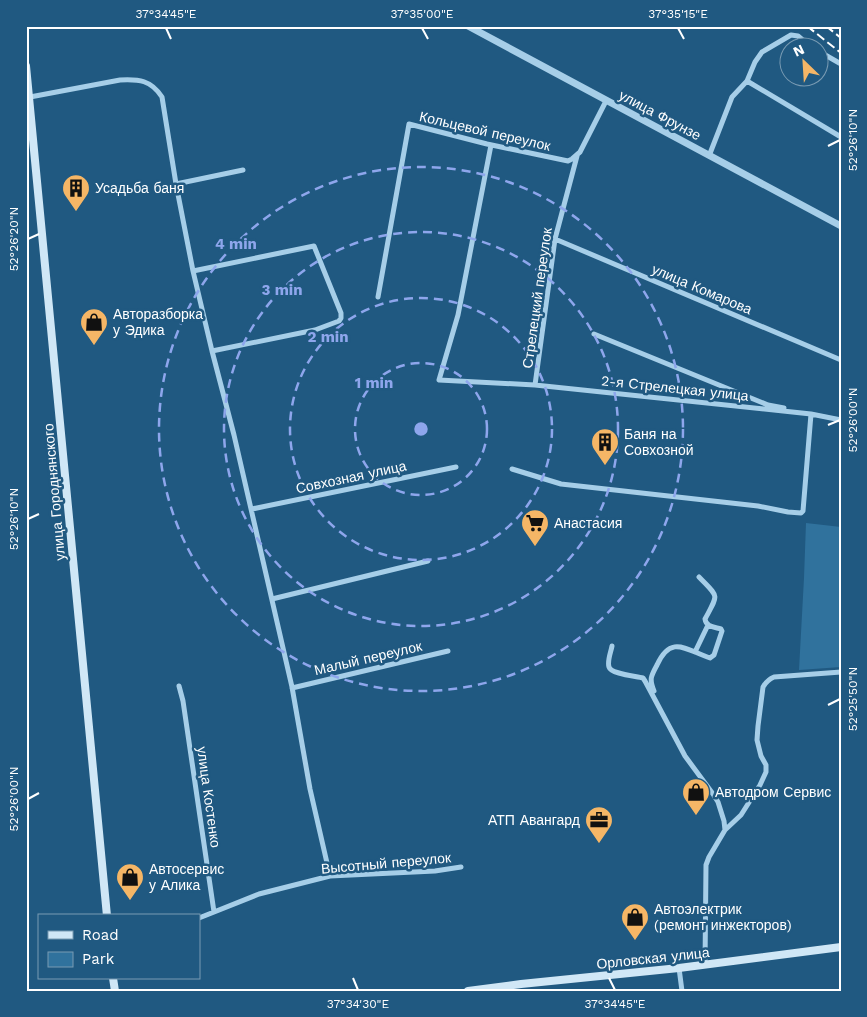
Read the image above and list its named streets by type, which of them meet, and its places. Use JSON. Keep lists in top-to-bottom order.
{
  "streets": {
    "main road": ["улица Городнянского", "Орловская улица"],
    "street": [
      "улица Фрунзе",
      "Кольцевой переулок",
      "улица Комарова",
      "Стрелецкий переулок",
      "2-я Стрелецкая улица",
      "Совхозная улица",
      "Малый переулок",
      "улица Костенко",
      "Высотный переулок"
    ]
  },
  "crossings": [
    ["Кольцевой переулок", "Стрелецкий переулок"],
    ["Кольцевой переулок", "2-я Стрелецкая улица"],
    ["улица Комарова", "Стрелецкий переулок"],
    ["Стрелецкий переулок", "2-я Стрелецкая улица"],
    ["улица Костенко", "Высотный переулок"]
  ],
  "places": {
    "building": ["Усадьба баня", "Баня на Совхозной"],
    "shop": [
      "Авторазборка у Эдика",
      "Автодром Сервис",
      "Автосервис у Алика",
      "Автоэлектрик (ремонт инжекторов)"
    ],
    "supermarket": ["Анастасия"],
    "office": ["АТП Авангард"]
  },
  "legend": ["Road", "Park"],
  "north": "top left",
  "coordinates": [
    "37°34'45\"E",
    "37°35'00\"E",
    "37°35'15\"E",
    "52°26'10\"N",
    "52°26'20\"N",
    "52°26'00\"N",
    "52°25'50\"N",
    "37°34'30\"E"
  ],
  "rings": [
    "4 min",
    "3 min",
    "2 min",
    "1 min"
  ]
}
